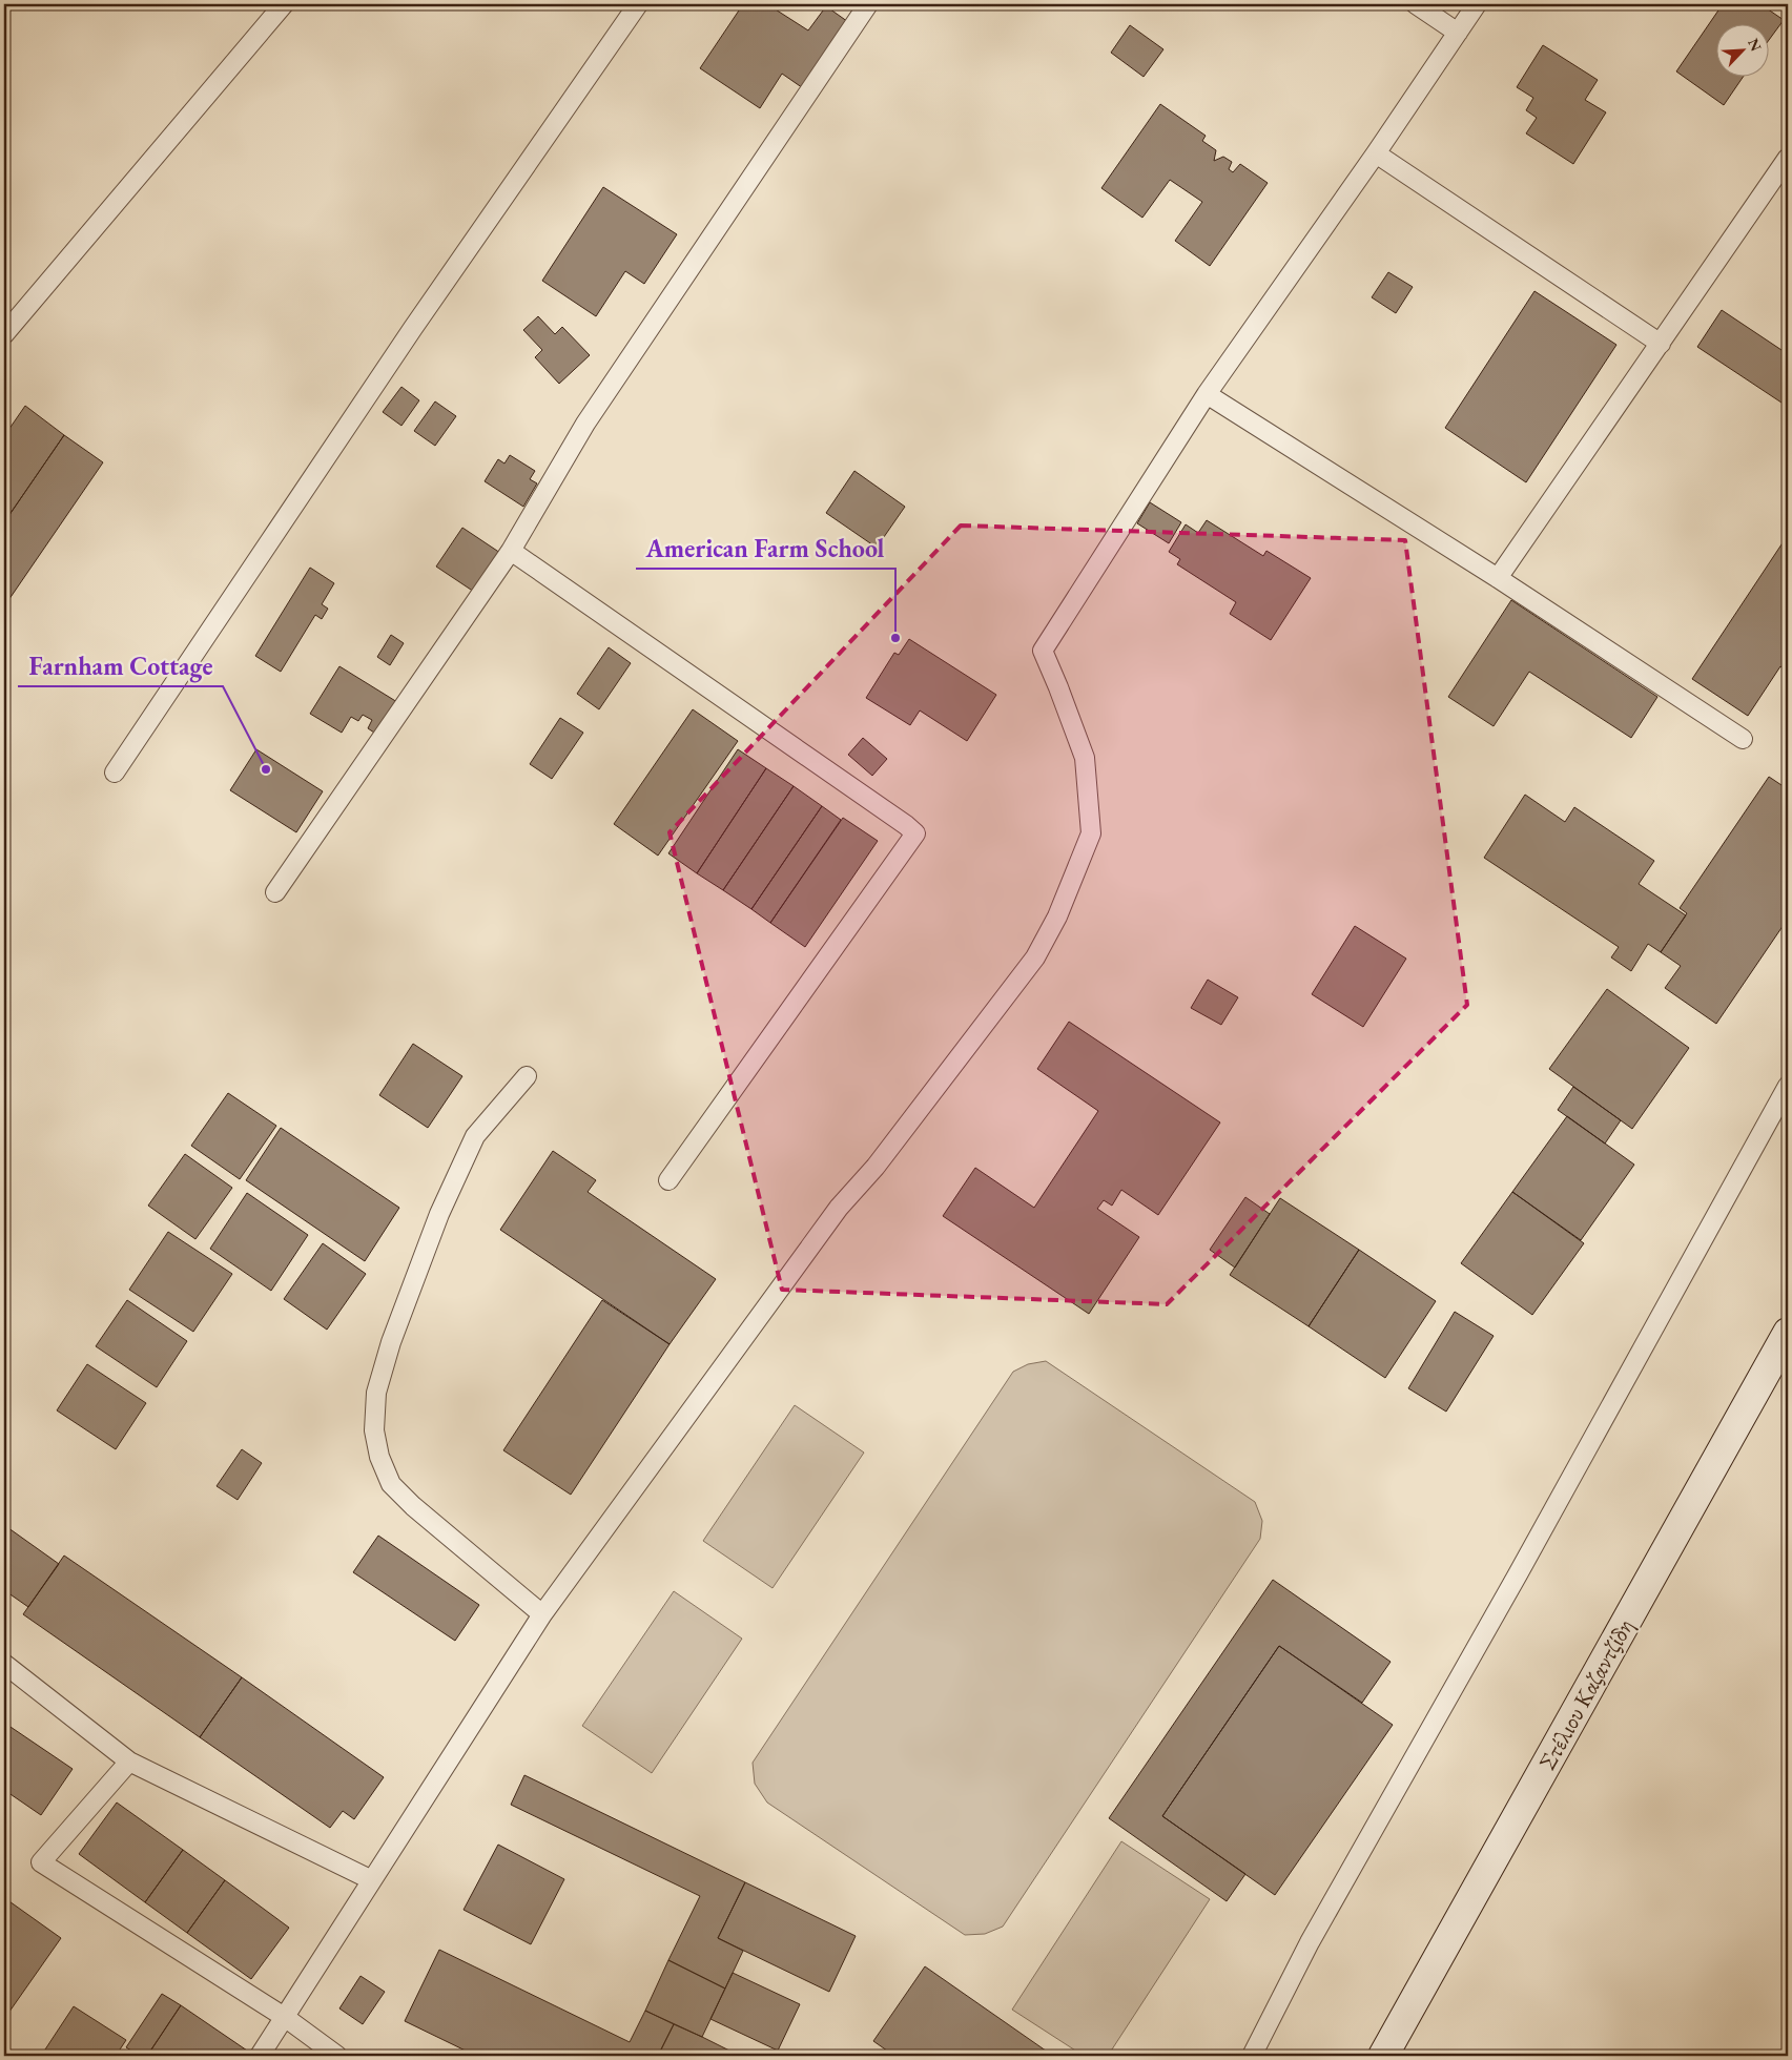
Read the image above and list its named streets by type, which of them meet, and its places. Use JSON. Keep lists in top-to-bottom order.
{
  "streets": {
    "main road": ["Στέλιου Καζαντζίδη"]
  },
  "places": ["American Farm School", "Farnham Cottage"],
  "north": "top right"
}
